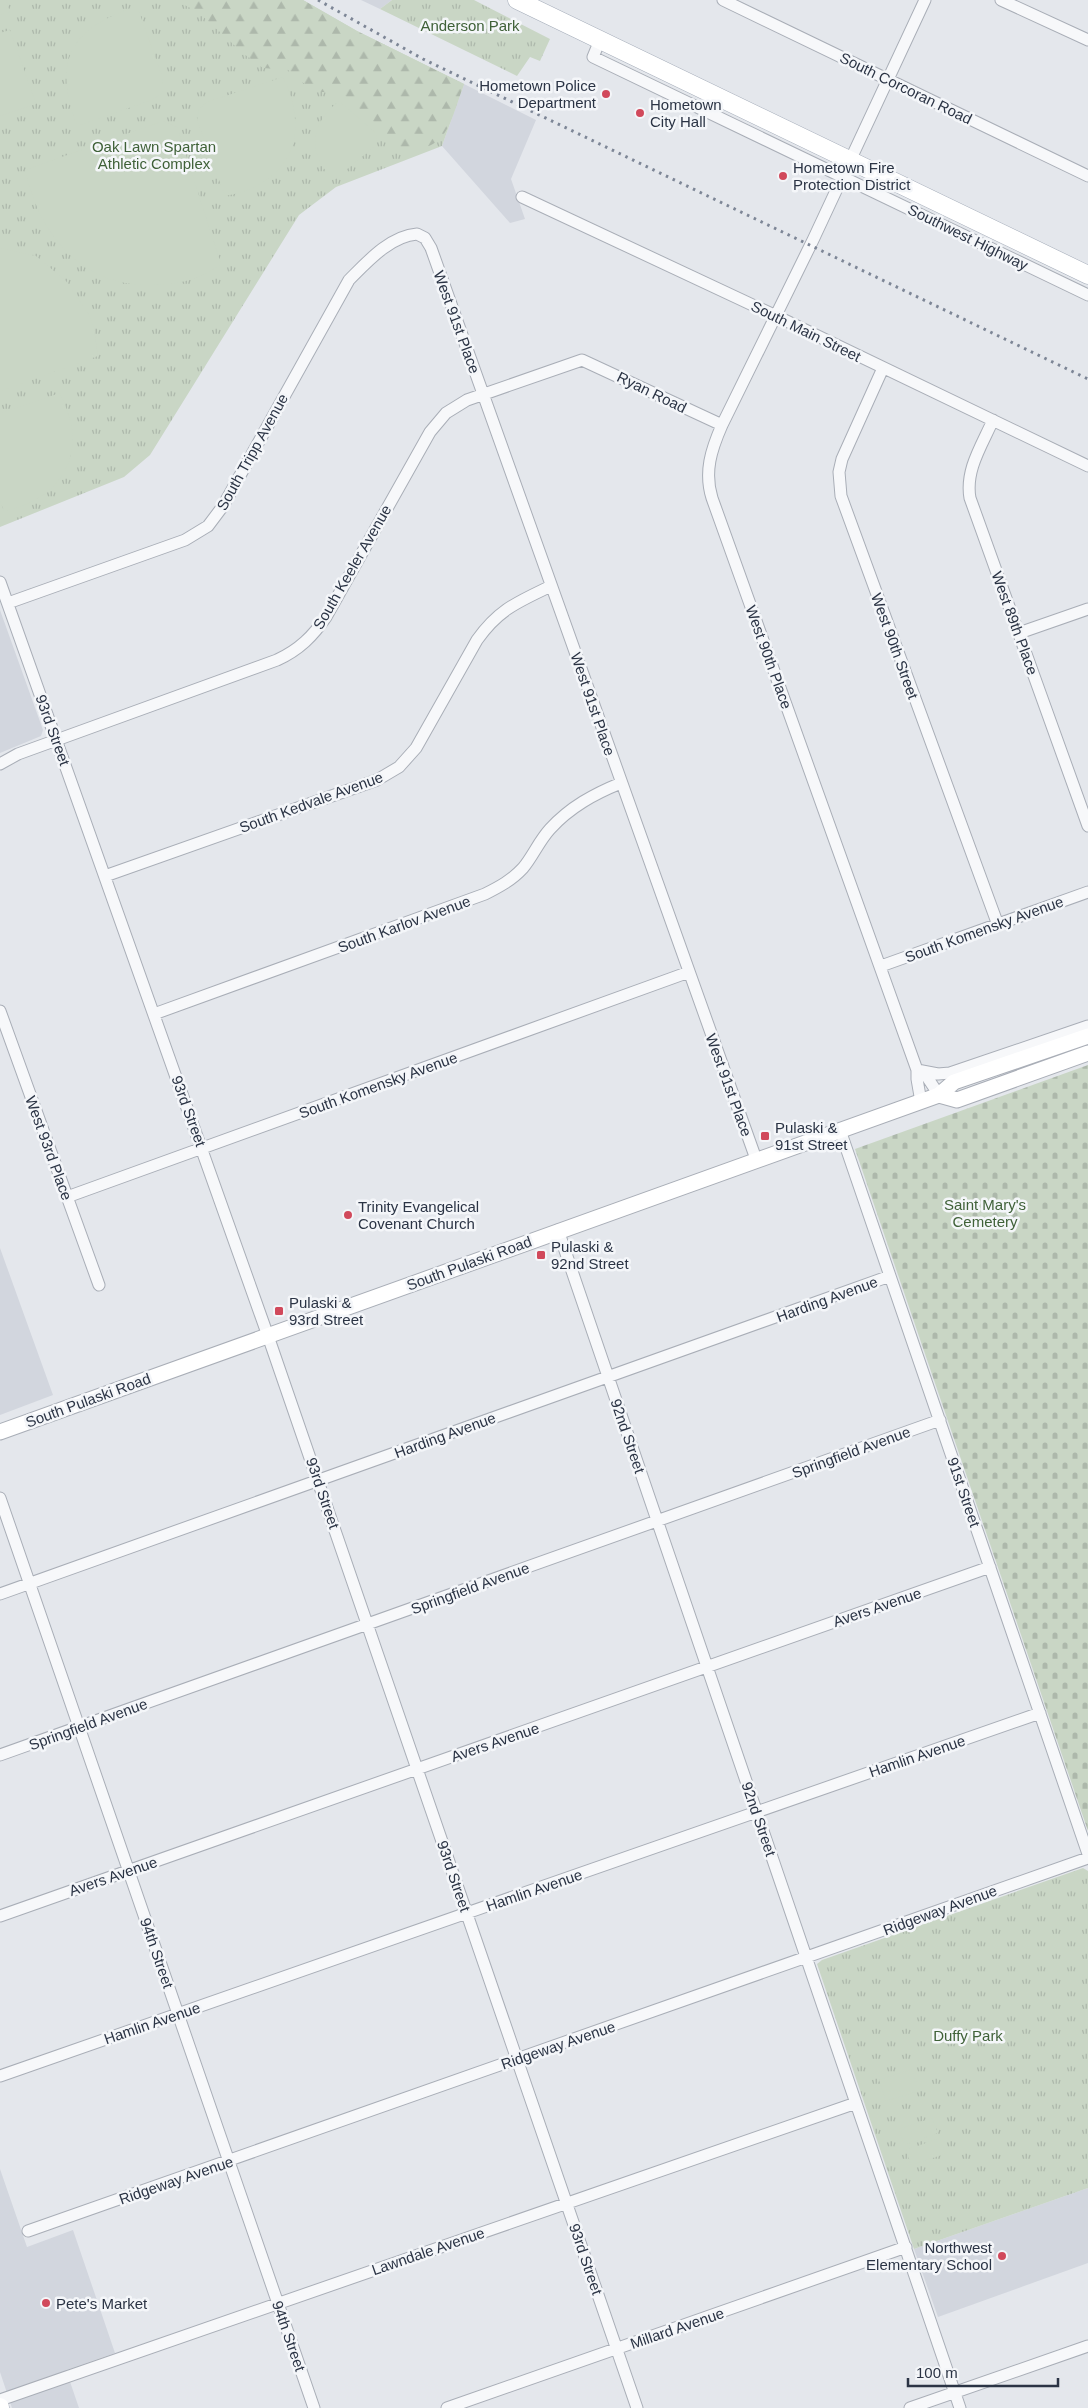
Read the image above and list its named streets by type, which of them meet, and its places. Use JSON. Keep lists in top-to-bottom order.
{
  "streets": {
    "main road": ["Southwest Highway", "South Pulaski Road"],
    "street": [
      "South Corcoran Road",
      "West 91st Place",
      "South Main Street",
      "Ryan Road",
      "South Tripp Avenue",
      "South Keeler Avenue",
      "West 89th Place",
      "West 90th Street",
      "West 90th Place",
      "93rd Street",
      "South Kedvale Avenue",
      "South Karlov Avenue",
      "South Komensky Avenue",
      "West 93rd Place",
      "Harding Avenue",
      "92nd Street",
      "Springfield Avenue",
      "91st Street",
      "Avers Avenue",
      "Hamlin Avenue",
      "Ridgeway Avenue",
      "94th Street",
      "Lawndale Avenue",
      "Millard Avenue"
    ]
  },
  "crossings": [
    ["South Corcoran Road", "West 90th Place"],
    ["Southwest Highway", "West 90th Place"],
    ["West 91st Place", "South Tripp Avenue"],
    ["West 91st Place", "South Keeler Avenue"],
    ["West 91st Place", "South Kedvale Avenue"],
    ["West 91st Place", "South Karlov Avenue"],
    ["West 91st Place", "South Komensky Avenue"],
    ["West 91st Place", "South Pulaski Road"],
    ["South Main Street", "West 89th Place"],
    ["South Main Street", "West 90th Street"],
    ["South Main Street", "West 90th Place"],
    ["Ryan Road", "South Keeler Avenue"],
    ["Ryan Road", "West 90th Place"],
    ["South Tripp Avenue", "93rd Street"],
    ["South Keeler Avenue", "93rd Street"],
    ["West 90th Street", "South Komensky Avenue"],
    ["West 90th Place", "South Komensky Avenue"],
    ["West 90th Place", "South Pulaski Road"],
    ["93rd Street", "South Kedvale Avenue"],
    ["93rd Street", "South Karlov Avenue"],
    ["93rd Street", "South Komensky Avenue"],
    ["93rd Street", "South Pulaski Road"],
    ["93rd Street", "Harding Avenue"],
    ["93rd Street", "Springfield Avenue"],
    ["93rd Street", "Avers Avenue"],
    ["93rd Street", "Hamlin Avenue"],
    ["93rd Street", "Ridgeway Avenue"],
    ["93rd Street", "Lawndale Avenue"],
    ["93rd Street", "Millard Avenue"],
    ["South Komensky Avenue", "West 93rd Place"],
    ["South Pulaski Road", "92nd Street"],
    ["South Pulaski Road", "91st Street"],
    ["Harding Avenue", "92nd Street"],
    ["Harding Avenue", "91st Street"],
    ["Harding Avenue", "94th Street"],
    ["92nd Street", "Springfield Avenue"],
    ["92nd Street", "Avers Avenue"],
    ["92nd Street", "Hamlin Avenue"],
    ["92nd Street", "Ridgeway Avenue"],
    ["92nd Street", "Lawndale Avenue"],
    ["92nd Street", "Millard Avenue"],
    ["Springfield Avenue", "91st Street"],
    ["Springfield Avenue", "94th Street"],
    ["91st Street", "Avers Avenue"],
    ["91st Street", "Hamlin Avenue"],
    ["91st Street", "Ridgeway Avenue"],
    ["Avers Avenue", "94th Street"],
    ["Hamlin Avenue", "94th Street"],
    ["Ridgeway Avenue", "94th Street"],
    ["94th Street", "Lawndale Avenue"]
  ],
  "parks": [
    "Anderson Park",
    "Oak Lawn Spartan Athletic Complex",
    "Saint Mary's Cemetery",
    "Duffy Park"
  ],
  "places": {
    "other": [
      "Hometown Police Department",
      "Hometown City Hall",
      "Hometown Fire Protection District",
      "Trinity Evangelical Covenant Church",
      "Northwest Elementary School",
      "Pete's Market"
    ],
    "transit": ["Pulaski & 91st Street", "Pulaski & 92nd Street", "Pulaski & 93rd Street"]
  },
  "scale_bar": "100 m"
}
